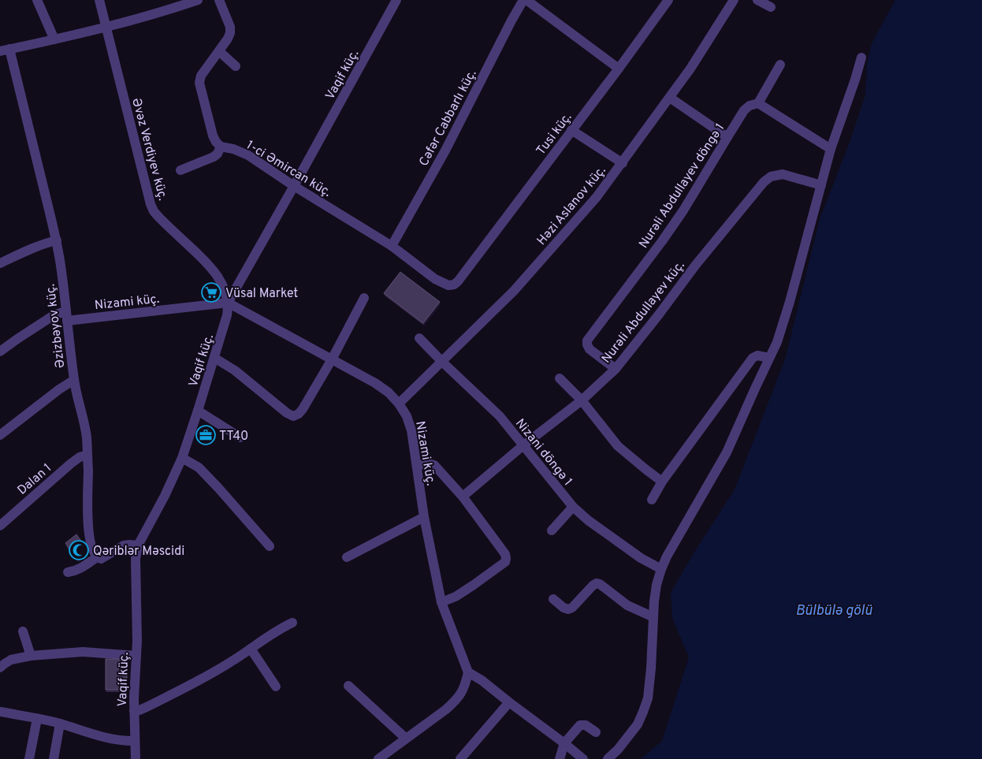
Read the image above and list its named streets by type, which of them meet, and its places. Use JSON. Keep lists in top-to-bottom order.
{
  "streets": {
    "street": [
      "Vaqif küç.",
      "Cəfər Cabbarlı küç.",
      "Tusi küç.",
      "Əvəz Verdiyev küç.",
      "1-ci Əmircan küç.",
      "Nurəli Abdullayev döngə 1",
      "Həzi Aslanov küç.",
      "Nizami küç.",
      "Nurəli Abdullayev küç.",
      "Əzizbəyov küç.",
      "Nizani döngə 1",
      "Dalan 1"
    ]
  },
  "crossings": [
    ["Vaqif küç.", "Əvəz Verdiyev küç."],
    ["Vaqif küç.", "1-ci Əmircan küç."],
    ["Vaqif küç.", "Nizami küç."],
    ["Cəfər Cabbarlı küç.", "1-ci Əmircan küç."],
    ["Tusi küç.", "1-ci Əmircan küç."],
    ["Əvəz Verdiyev küç.", "Nizami küç."],
    ["Nurəli Abdullayev döngə 1", "Nurəli Abdullayev küç."],
    ["Həzi Aslanov küç.", "Nizami küç."],
    ["Həzi Aslanov küç.", "Nizani döngə 1"],
    ["Nizami küç.", "Əzizbəyov küç."],
    ["Nurəli Abdullayev küç.", "Nizani döngə 1"],
    ["Əzizbəyov küç.", "Dalan 1"]
  ],
  "water": ["Bülbülə gölü"],
  "places": {
    "supermarket": ["Vüsal Market"],
    "office": ["TT40"],
    "mosque": ["Qəriblər Məscidi"]
  }
}
